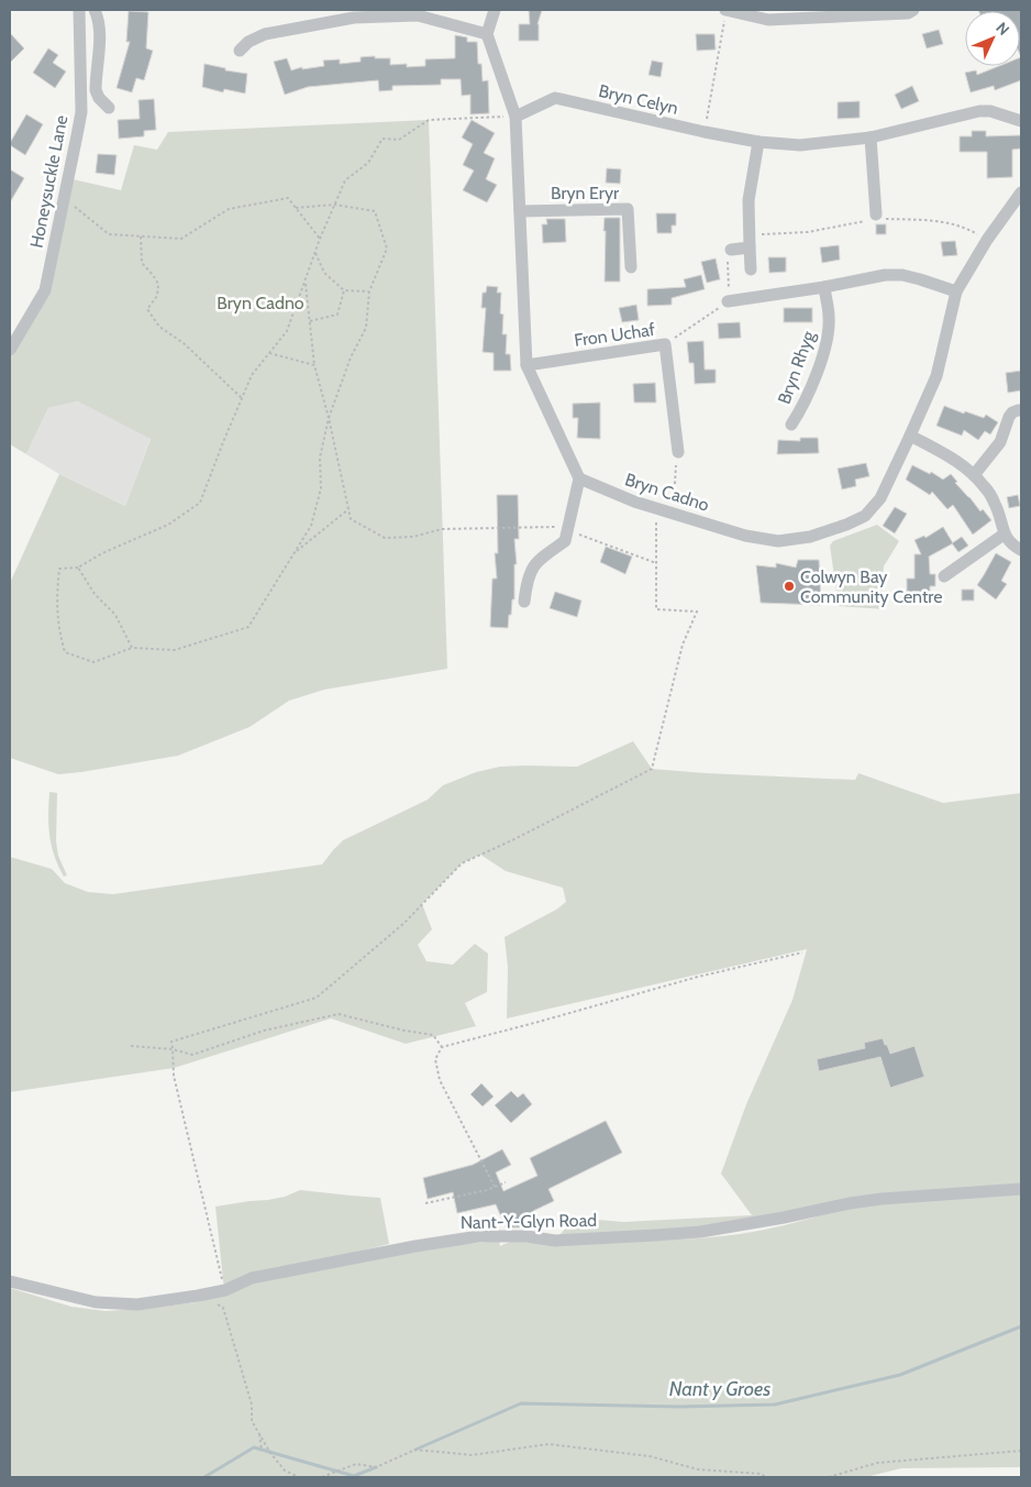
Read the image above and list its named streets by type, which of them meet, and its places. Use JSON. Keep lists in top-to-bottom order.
{
  "streets": {
    "street": [
      "Bryn Celyn",
      "Honeysuckle Lane",
      "Bryn Eryr",
      "Fron Uchaf",
      "Bryn Rhyg",
      "Bryn Cadno",
      "Nant-Y-Glyn Road"
    ]
  },
  "water": ["Nant y Groes"],
  "parks": ["Bryn Cadno"],
  "places": ["Colwyn Bay Community Centre"],
  "north": "top right"
}
